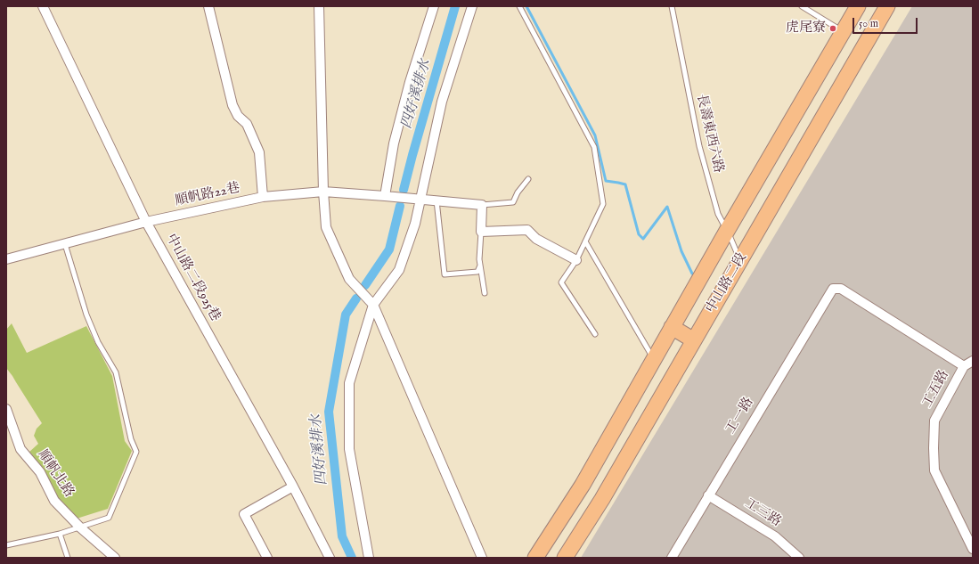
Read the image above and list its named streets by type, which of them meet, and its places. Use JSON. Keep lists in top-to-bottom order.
{
  "streets": {
    "main road": ["中山路二段"],
    "street": [
      "順帆路22巷",
      "中山路二段925巷",
      "工五路",
      "工一路",
      "順帆北路",
      "工三路"
    ],
    "lane": ["長壽東西六路"]
  },
  "crossings": [
    ["長壽東西六路", "中山路二段"],
    ["順帆路22巷", "中山路二段925巷"],
    ["工五路", "工一路"],
    ["工一路", "工三路"]
  ],
  "water": ["四好溪排水"],
  "places": ["虎尾寮"],
  "scale_bar": "50 m"
}
